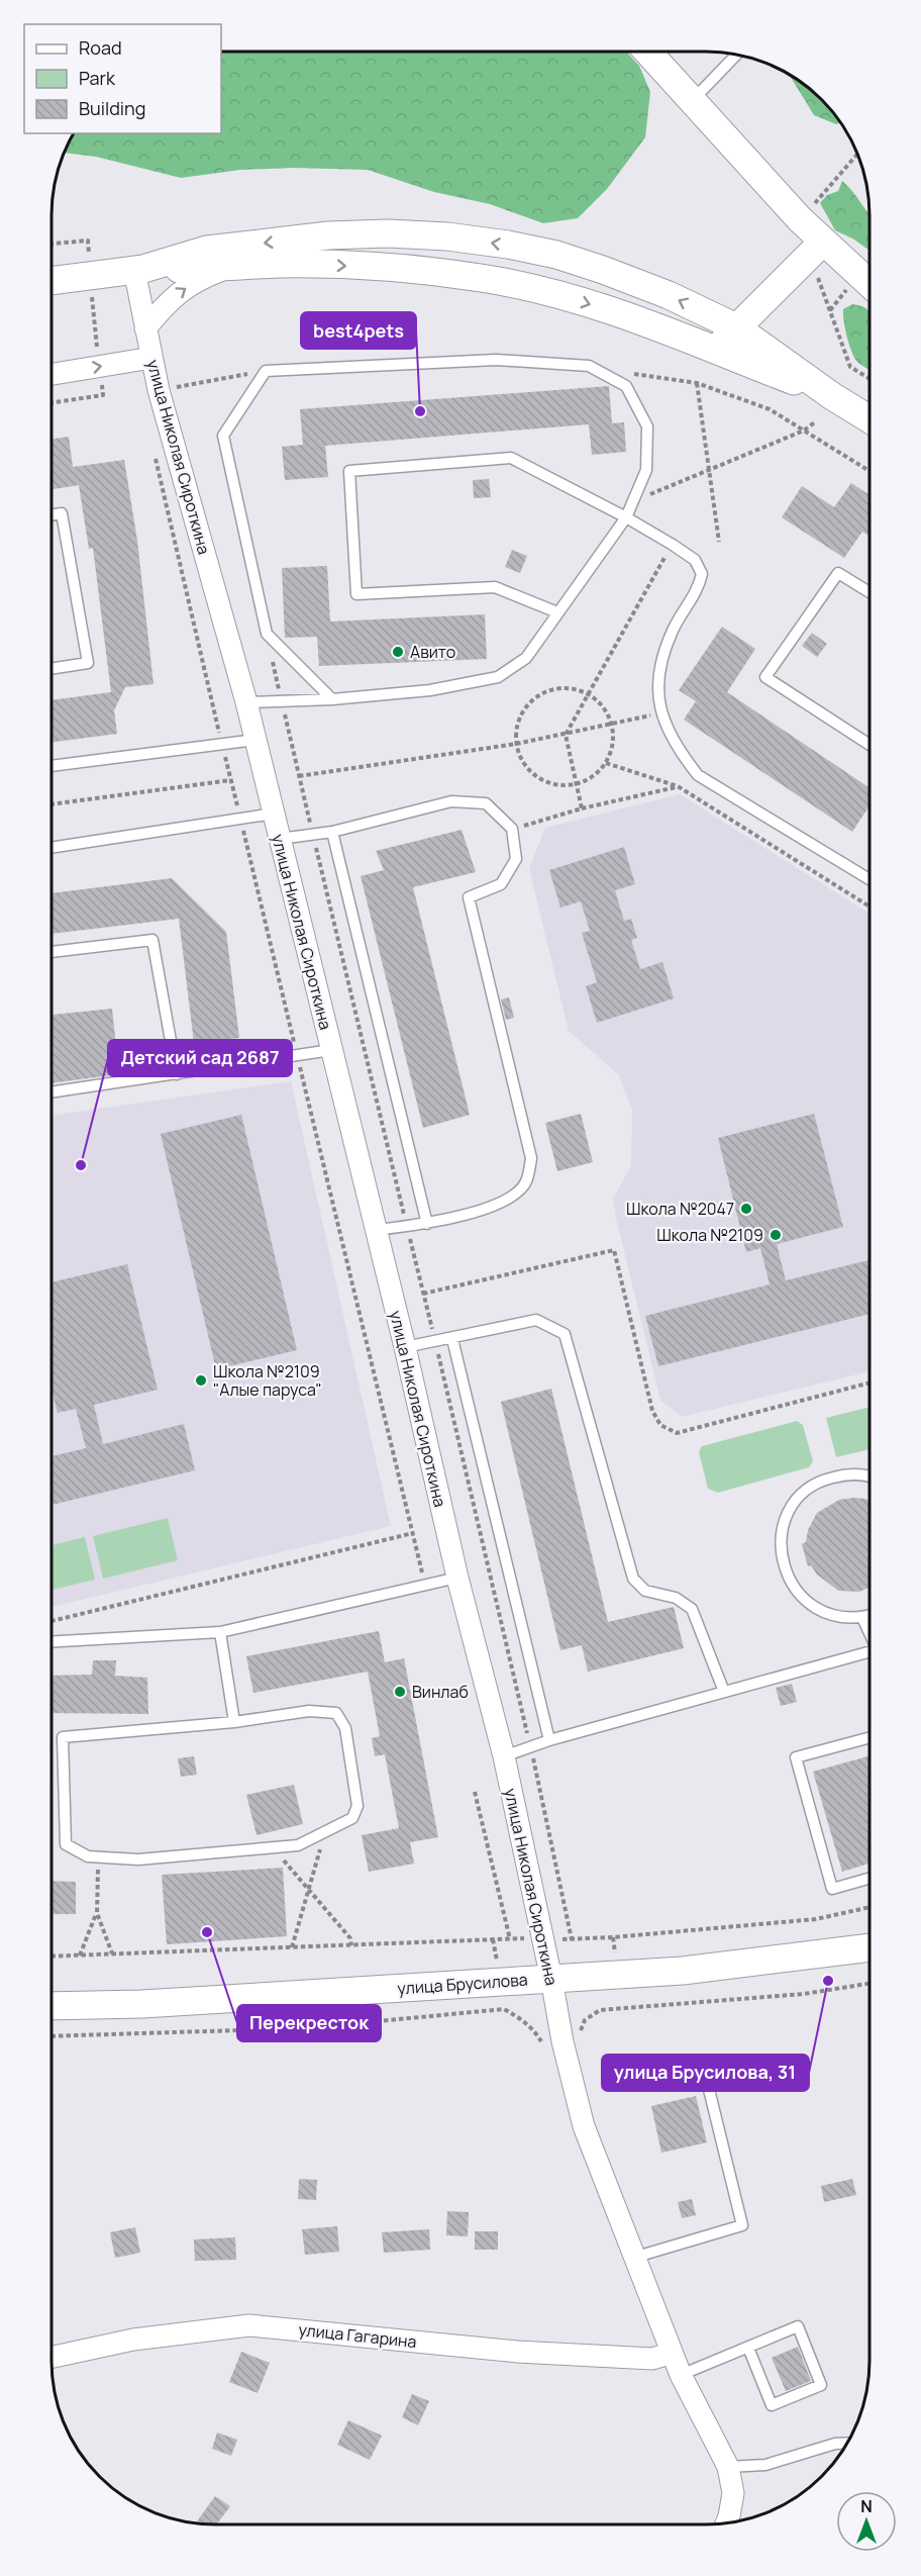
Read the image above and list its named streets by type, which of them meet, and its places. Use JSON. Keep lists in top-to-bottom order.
{
  "streets": {
    "street": ["улица Николая Сироткина", "улица Брусилова", "улица Гагарина"]
  },
  "crossings": [
    ["улица Николая Сироткина", "улица Брусилова"],
    ["улица Николая Сироткина", "улица Гагарина"]
  ],
  "places": [
    "best4pets",
    "Авито",
    "Детский сад 2687",
    "Школа №2047",
    "Школа №2109",
    "Школа №2109 \"Алые паруса\"",
    "Винлаб",
    "Перекресток",
    "улица Брусилова, 31"
  ],
  "legend": ["Road", "Park", "Building"],
  "north": "top"
}
